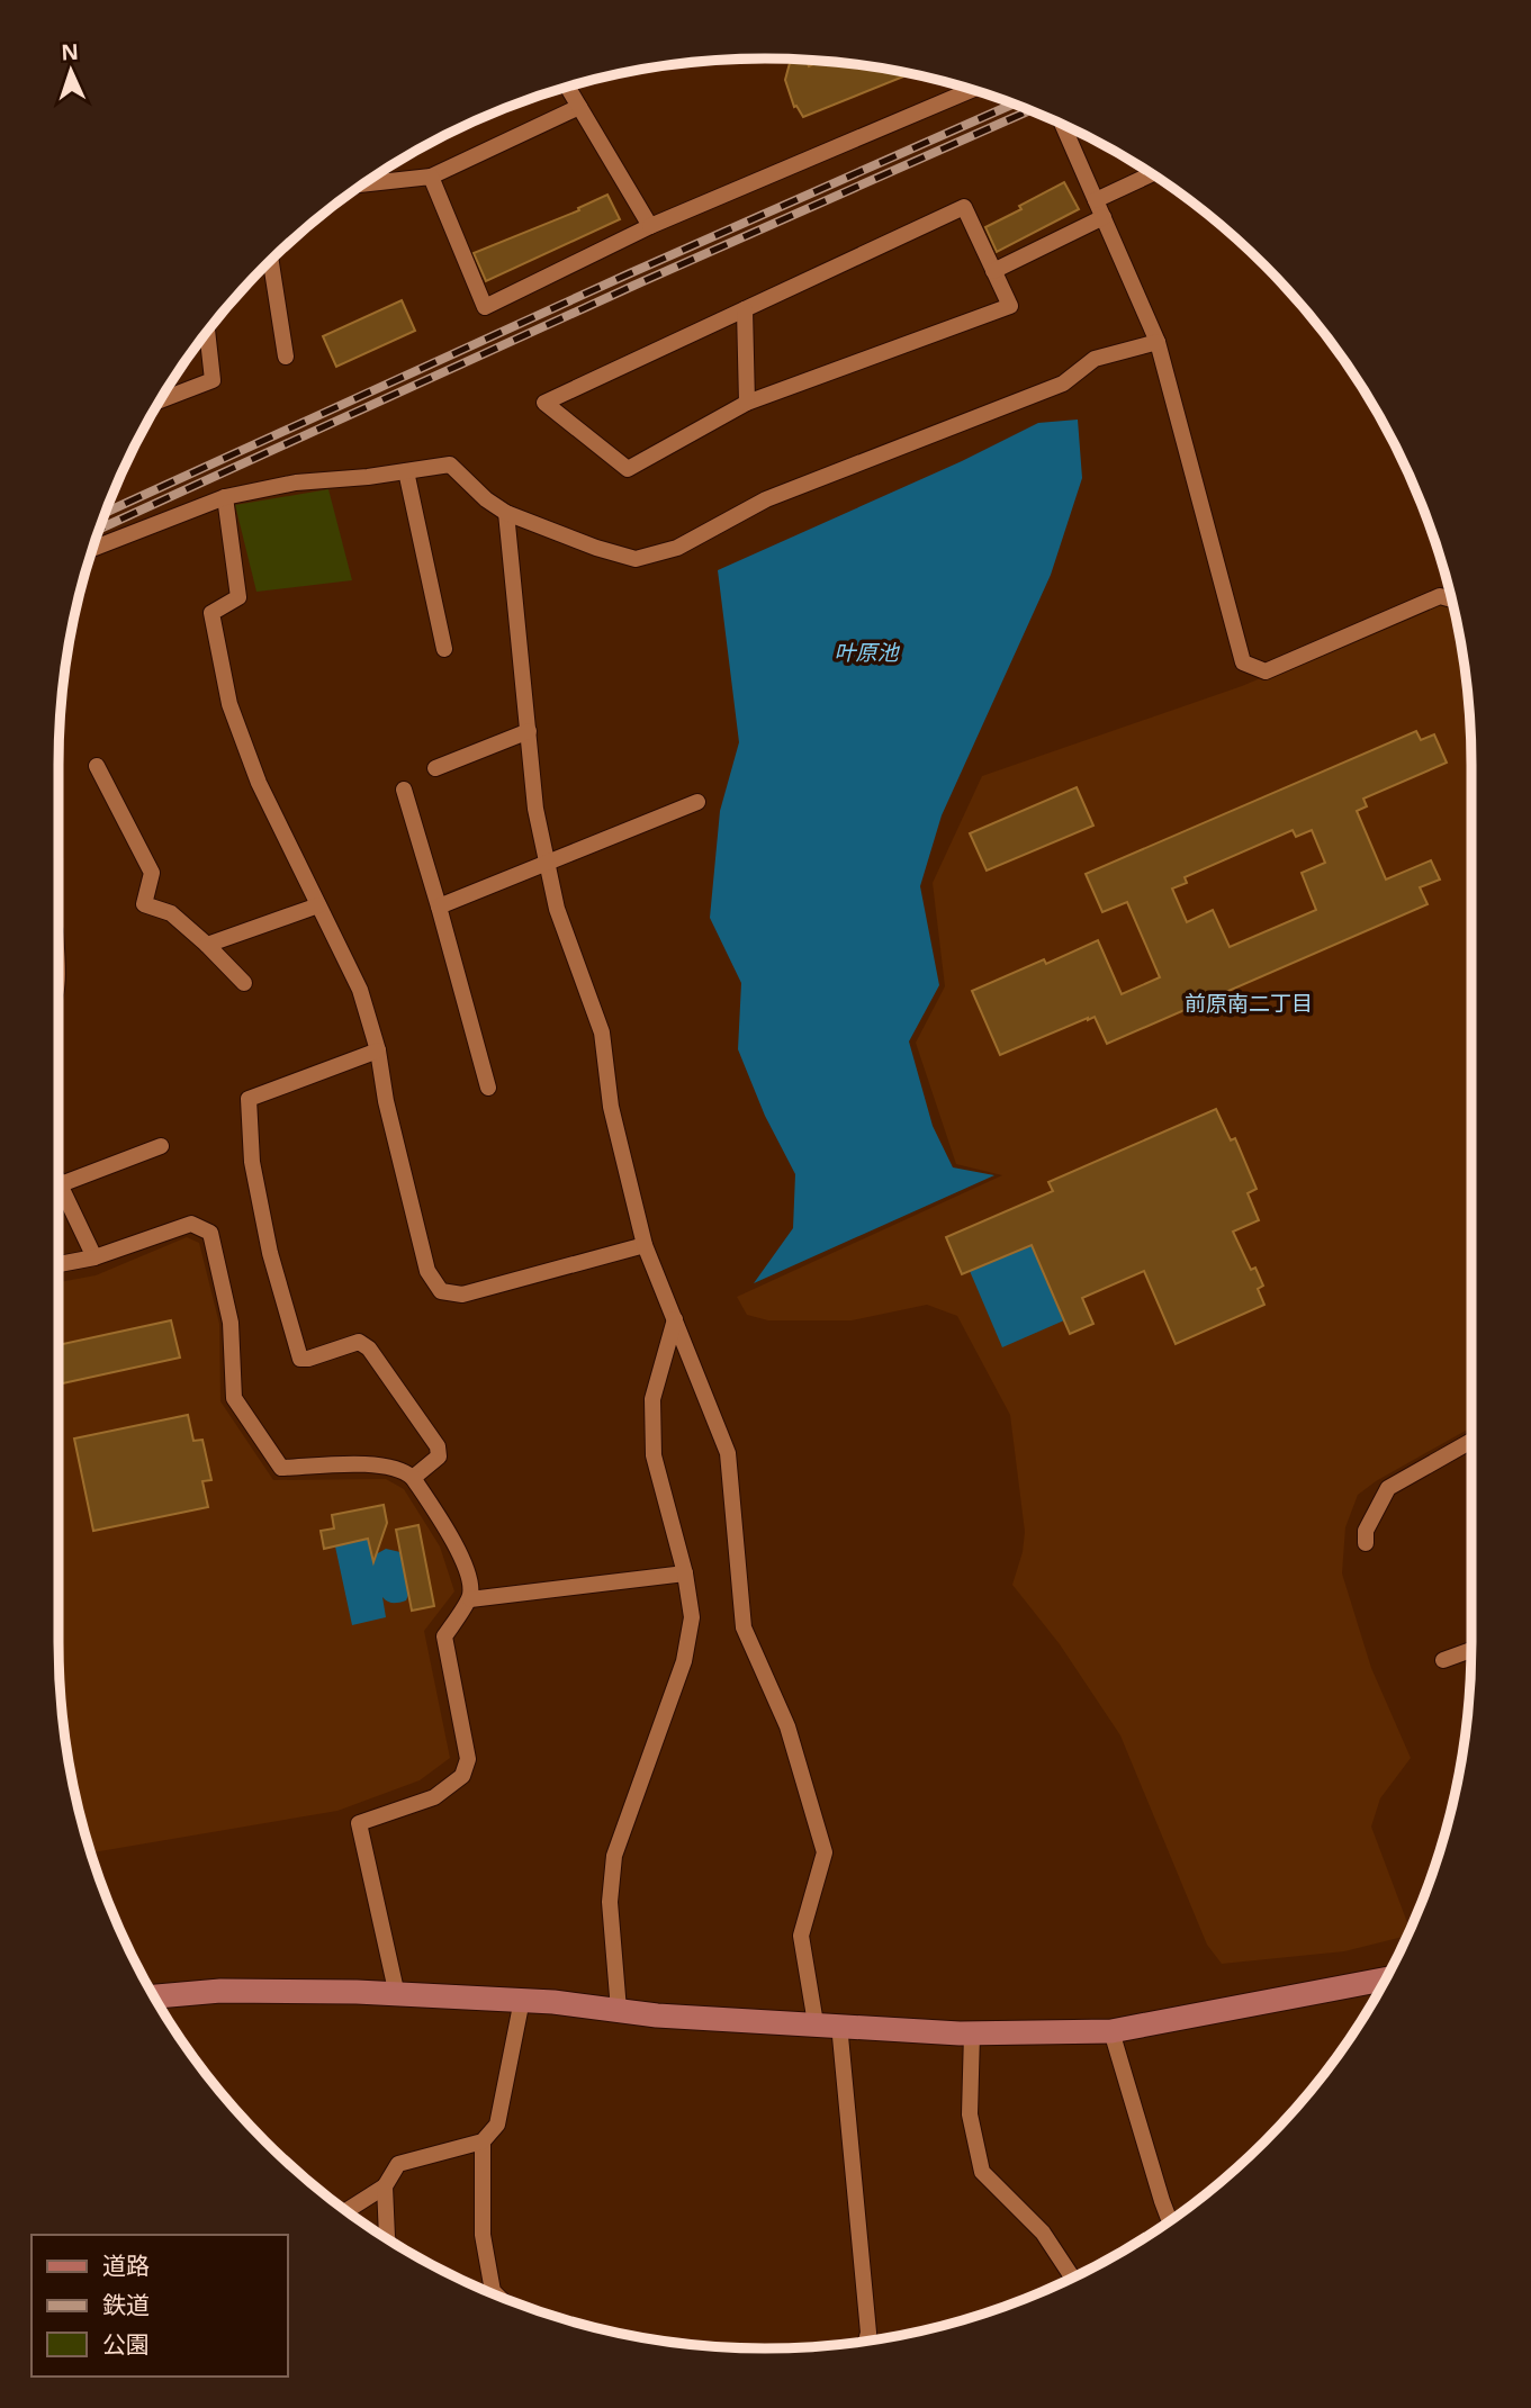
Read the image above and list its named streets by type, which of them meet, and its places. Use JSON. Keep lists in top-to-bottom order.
{
  "districts": ["前原南二丁目"],
  "water": ["叶原池"],
  "legend": ["道路", "鉄道", "公園"],
  "north": "top"
}
